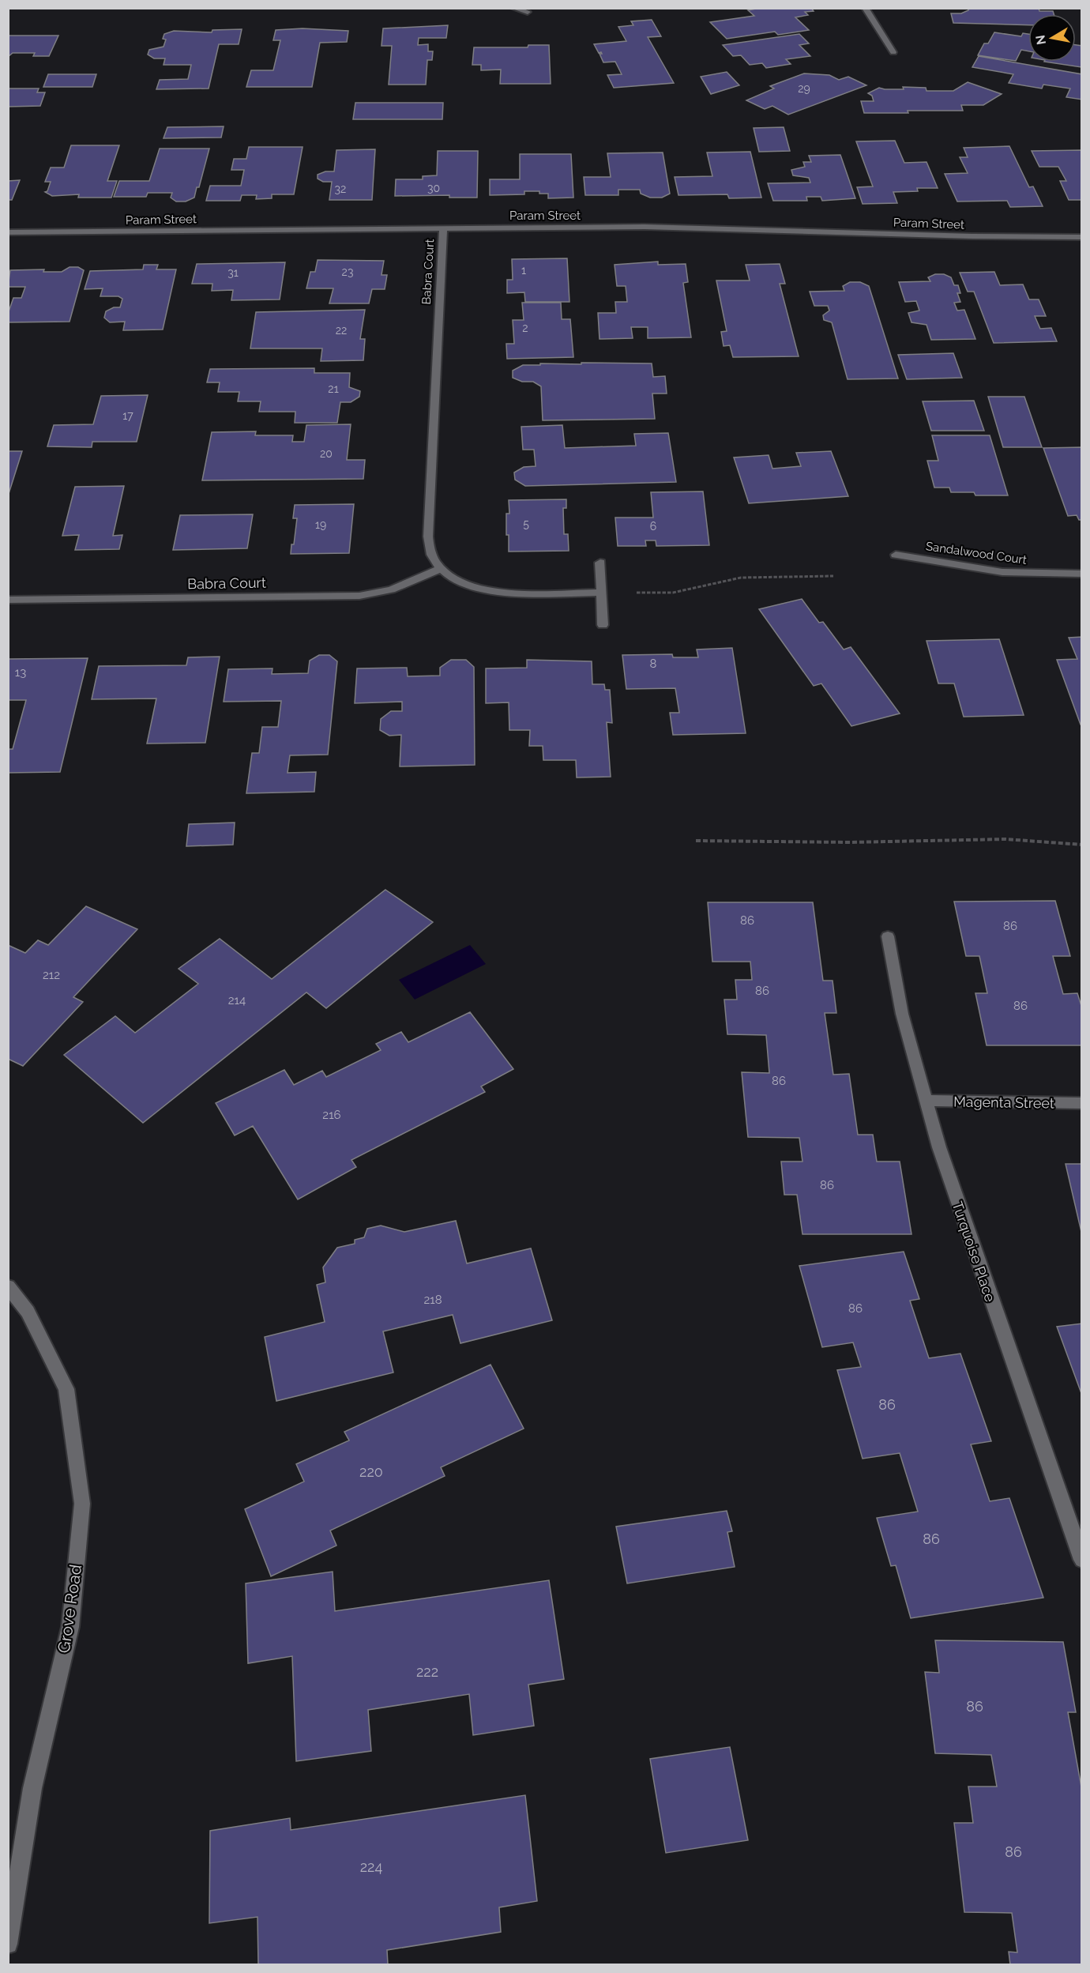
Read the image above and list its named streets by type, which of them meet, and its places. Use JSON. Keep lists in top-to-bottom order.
{
  "streets": {
    "street": [
      "Param Street",
      "Babra Court",
      "Sandalwood Court",
      "Magenta Street",
      "Turquoise Place",
      "Grove Road"
    ]
  },
  "crossings": [
    ["Param Street", "Babra Court"],
    ["Magenta Street", "Turquoise Place"]
  ],
  "house_numbers": [
    "29",
    "30",
    "32",
    "1",
    "23",
    "31",
    "2",
    "22",
    "21",
    "17",
    "20",
    "5",
    "19",
    "6",
    "8",
    "13",
    "86",
    "86",
    "212",
    "86",
    "214",
    "86",
    "86",
    "216",
    "86",
    "218",
    "86",
    "86",
    "220",
    "86",
    "222",
    "86",
    "86",
    "224"
  ],
  "north": "left"
}
